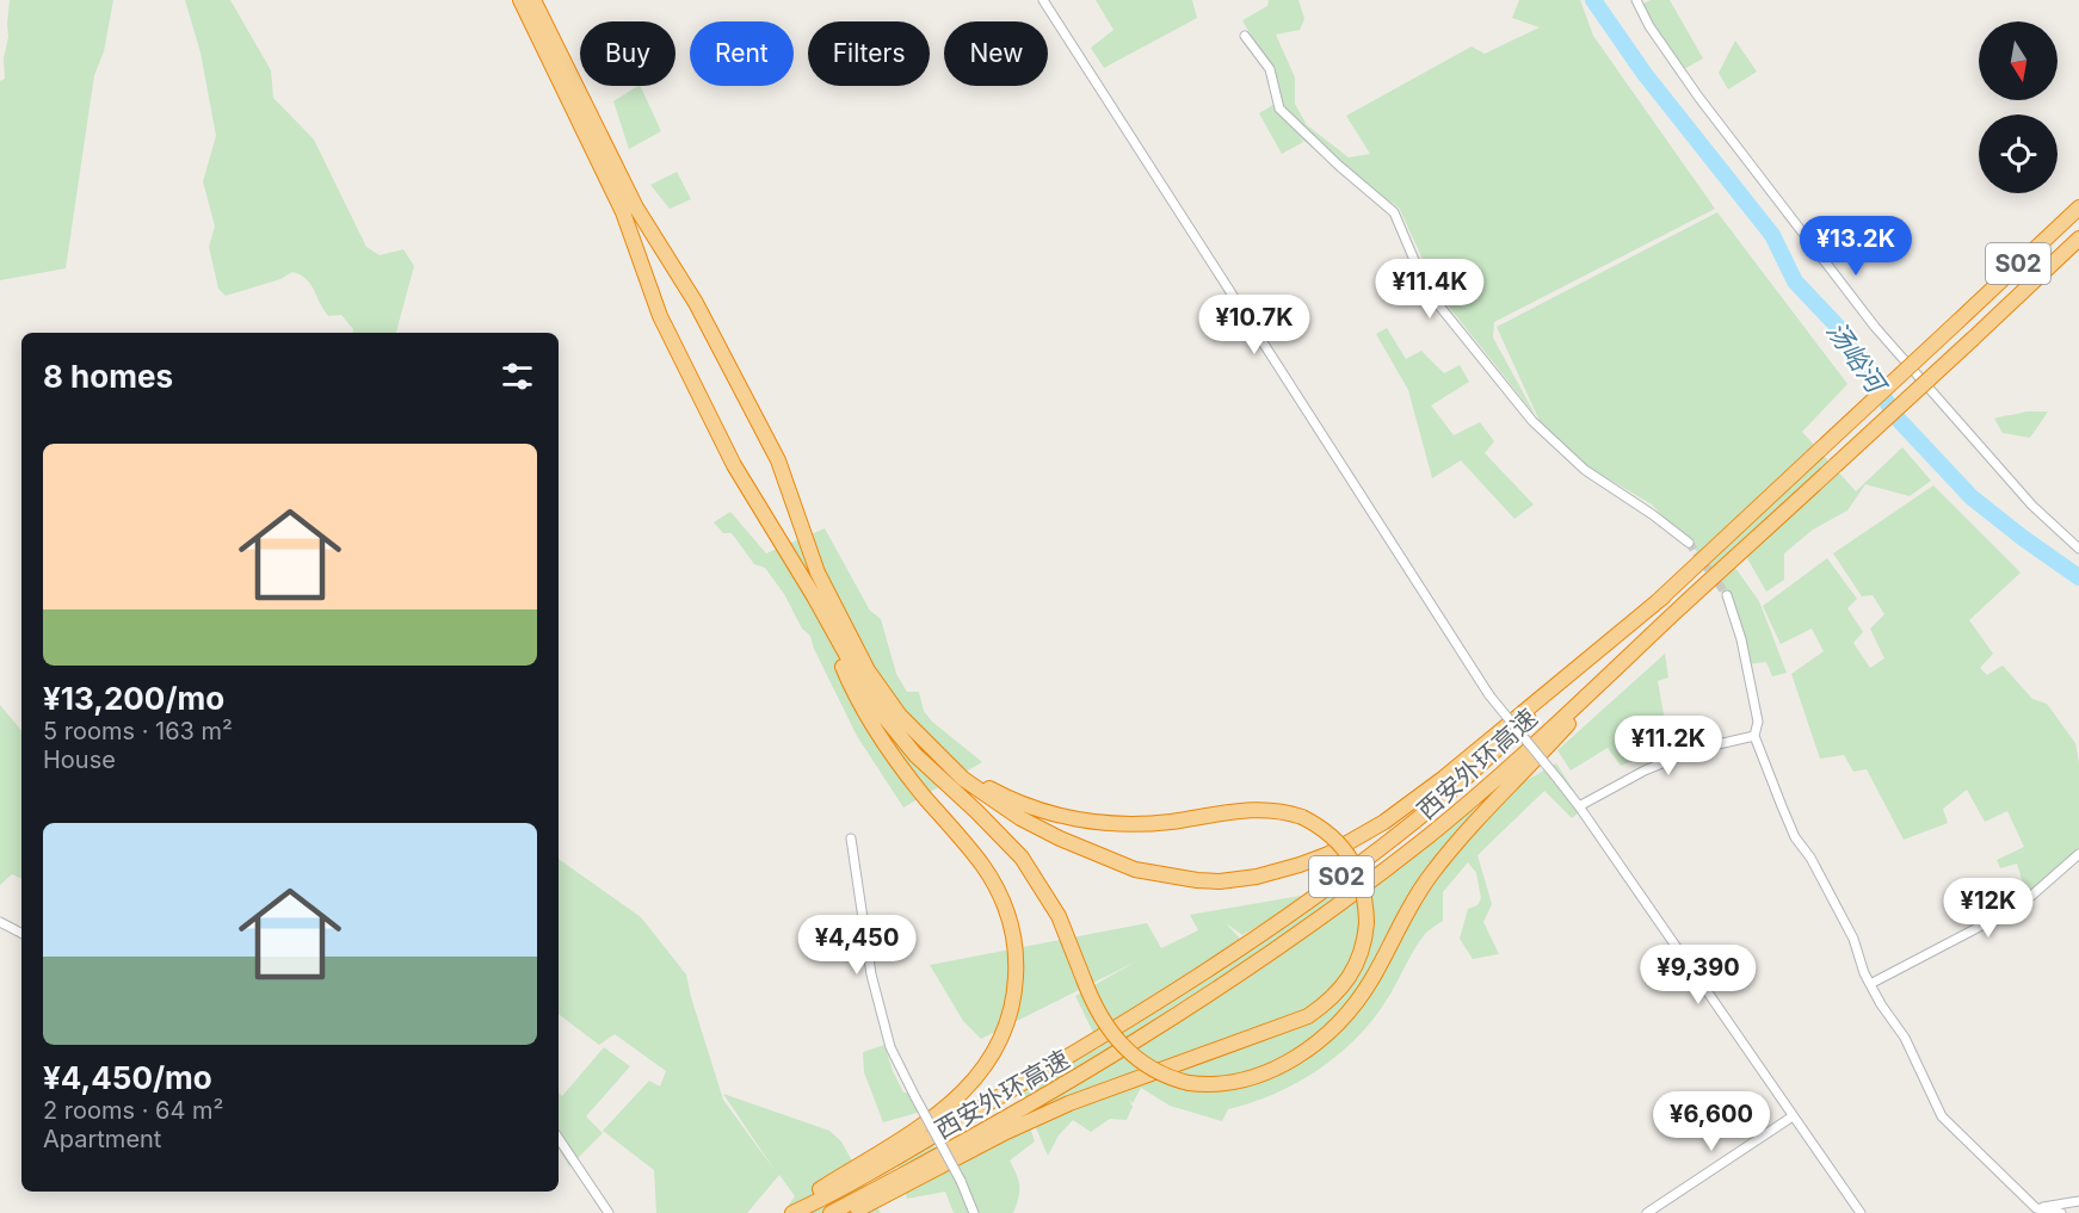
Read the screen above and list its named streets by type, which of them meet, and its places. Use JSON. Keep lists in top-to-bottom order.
{
  "streets": {
    "highway": ["S02", "西安外环高速"]
  },
  "water": ["汤峪河"],
  "north": "bottom",
  "page": {
    "chip": [
      "Buy",
      "Rent",
      "Filters",
      "New"
    ],
    "price": [
      "¥13.2K",
      "¥11.4K",
      "¥10.7K",
      "¥11.2K",
      "¥12K",
      "¥4,450",
      "¥9,390",
      "¥6,600"
    ],
    "heading": "8 homes",
    "list": [
      {
        "name": "¥13,200/mo",
        "note": "5 rooms · 163 m² · House"
      },
      {
        "name": "¥4,450/mo",
        "note": "2 rooms · 64 m² · Apartment"
      }
    ]
  }
}
